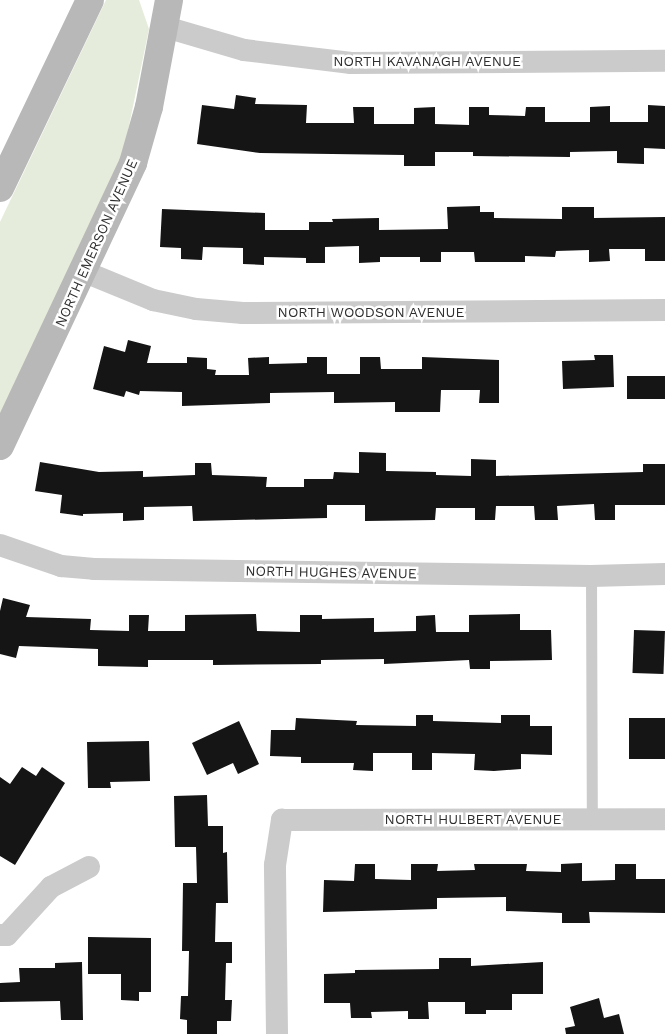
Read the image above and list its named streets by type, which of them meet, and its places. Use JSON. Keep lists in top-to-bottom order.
{
  "streets": {
    "street": [
      "NORTH KAVANAGH AVENUE",
      "NORTH EMERSON AVENUE",
      "NORTH WOODSON AVENUE",
      "NORTH HUGHES AVENUE",
      "NORTH HULBERT AVENUE"
    ]
  },
  "crossings": [
    ["NORTH KAVANAGH AVENUE", "NORTH EMERSON AVENUE"],
    ["NORTH EMERSON AVENUE", "NORTH WOODSON AVENUE"]
  ]
}
